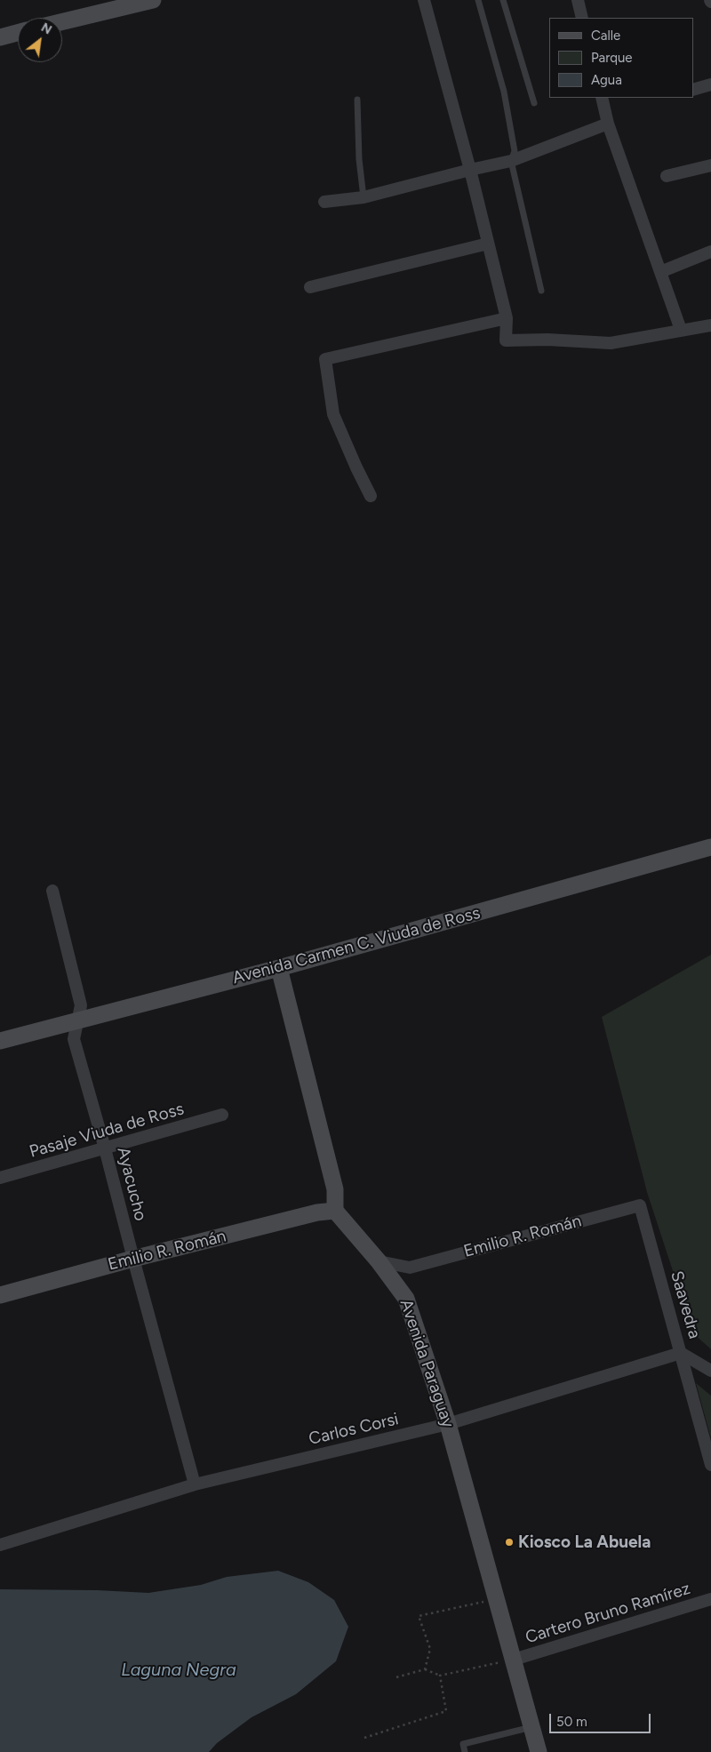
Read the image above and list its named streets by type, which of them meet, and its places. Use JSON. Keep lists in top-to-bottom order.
{
  "streets": {
    "street": [
      "Avenida Carmen C. Viuda de Ross",
      "Pasaje Viuda de Ross",
      "Ayacucho",
      "Emilio R. Román",
      "Saavedra",
      "Avenida Paraguay",
      "Carlos Corsi",
      "Cartero Bruno Ramírez"
    ]
  },
  "crossings": [
    ["Avenida Carmen C. Viuda de Ross", "Ayacucho"],
    ["Pasaje Viuda de Ross", "Ayacucho"],
    ["Ayacucho", "Emilio R. Román"],
    ["Ayacucho", "Carlos Corsi"],
    ["Emilio R. Román", "Saavedra"],
    ["Emilio R. Román", "Avenida Paraguay"],
    ["Saavedra", "Carlos Corsi"],
    ["Avenida Paraguay", "Carlos Corsi"],
    ["Avenida Paraguay", "Cartero Bruno Ramírez"]
  ],
  "water": ["Laguna Negra"],
  "places": ["Kiosco La Abuela"],
  "legend": ["Calle", "Parque", "Agua"],
  "scale_bar": "50 m",
  "north": "top right"
}
